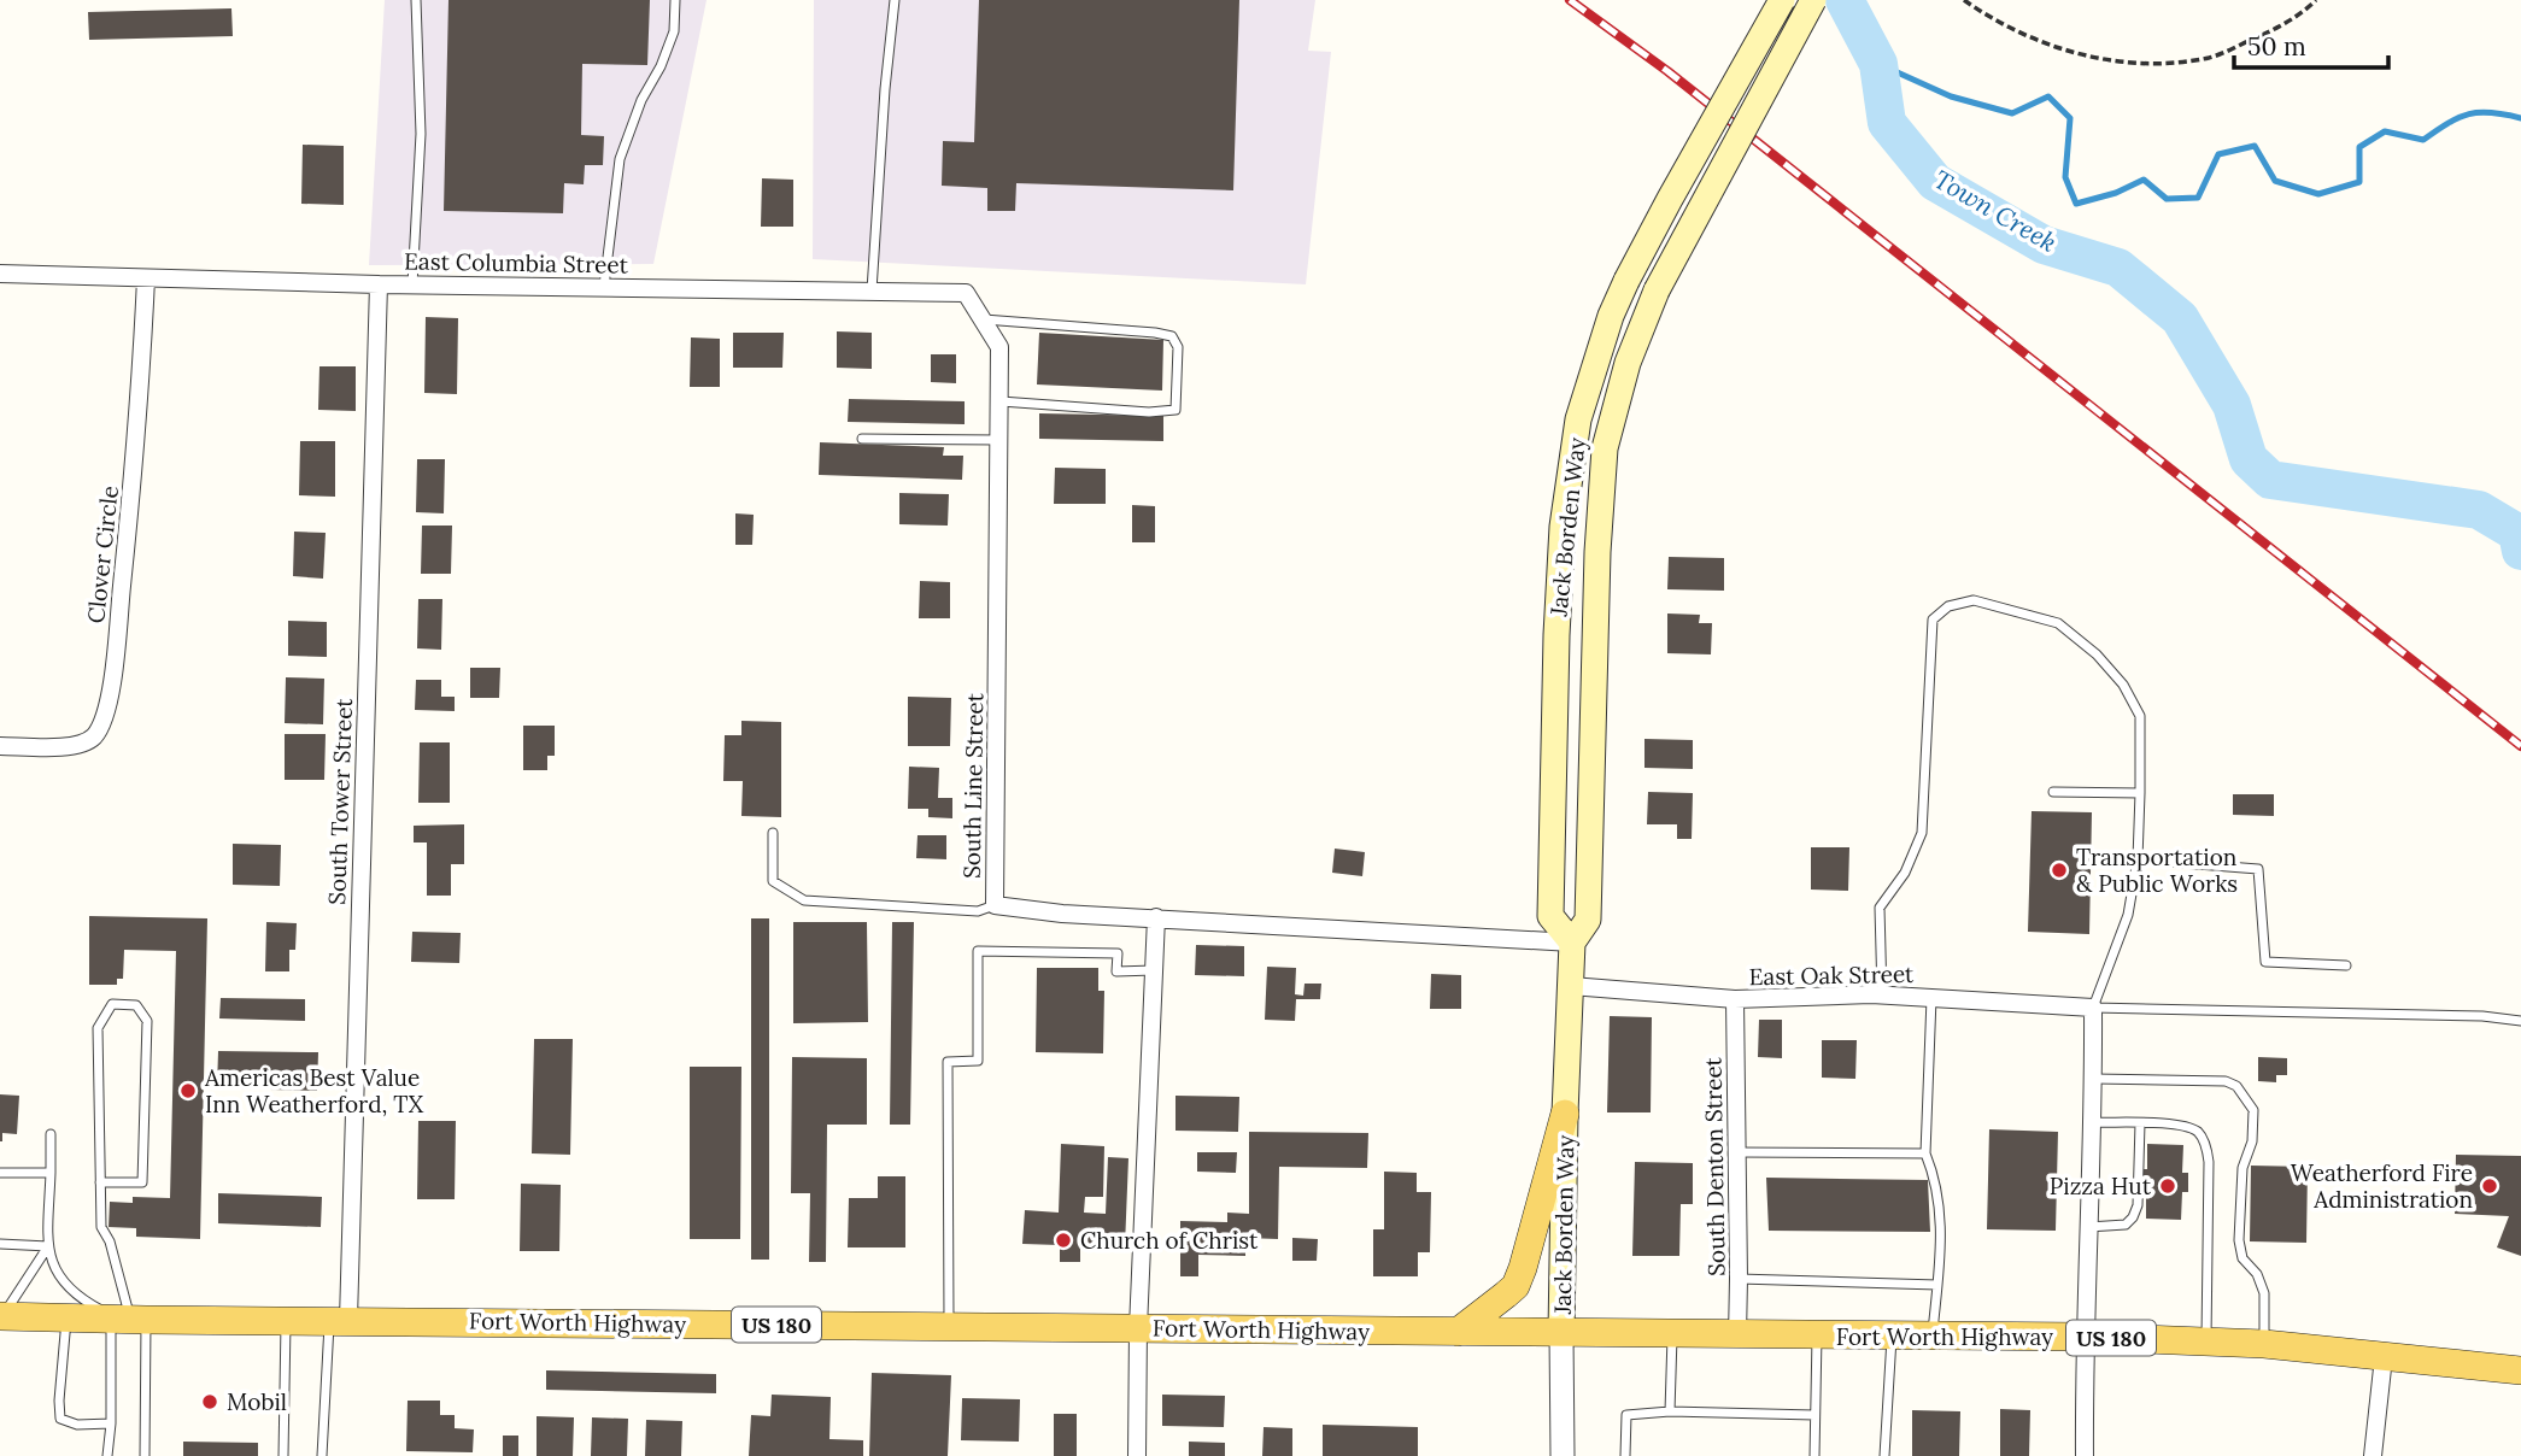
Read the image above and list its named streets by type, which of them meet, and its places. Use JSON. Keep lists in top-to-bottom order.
{
  "streets": {
    "main road": ["Jack Borden Way", "Fort Worth Highway", "US 180"],
    "street": [
      "East Columbia Street",
      "Clover Circle",
      "South Line Street",
      "South Tower Street",
      "East Oak Street",
      "South Denton Street"
    ]
  },
  "crossings": [
    ["East Columbia Street", "Clover Circle"],
    ["East Columbia Street", "South Line Street"],
    ["East Columbia Street", "South Tower Street"],
    ["Jack Borden Way", "East Oak Street"],
    ["Jack Borden Way", "Fort Worth Highway"],
    ["South Tower Street", "Fort Worth Highway"],
    ["East Oak Street", "South Denton Street"],
    ["South Denton Street", "Fort Worth Highway"]
  ],
  "water": ["Town Creek"],
  "places": [
    "Transportation & Public Works",
    "Americas Best Value Inn Weatherford, TX",
    "Pizza Hut",
    "Weatherford Fire Administration",
    "Church of Christ",
    "Mobil"
  ],
  "scale_bar": "50 m"
}
